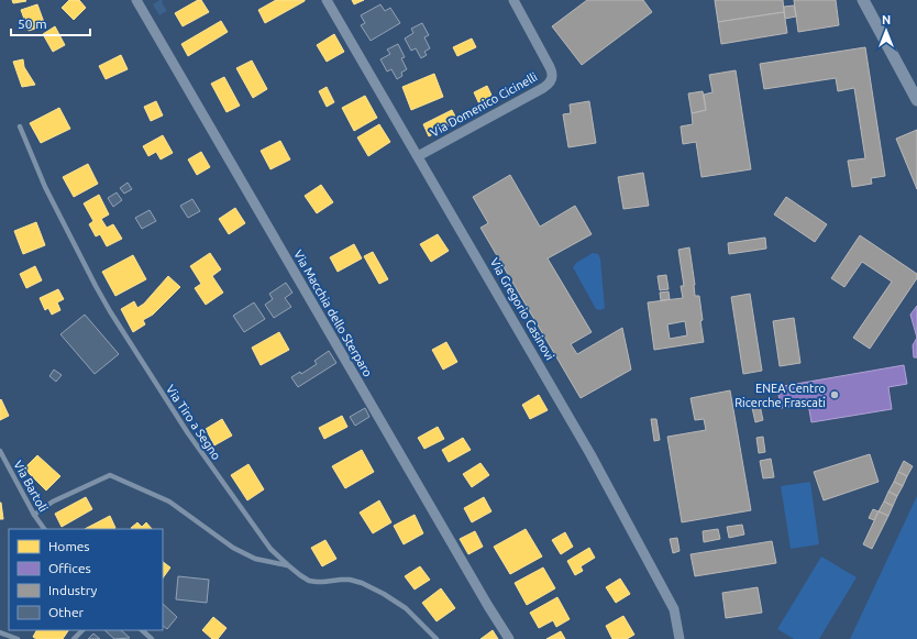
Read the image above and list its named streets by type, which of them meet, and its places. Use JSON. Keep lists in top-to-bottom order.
{
  "streets": {
    "street": ["Via Domenico Cicinelli", "Via Gregorio Casinovi", "Via Macchia dello Sterparo"],
    "lane": ["Via Tiro a Segno", "Via Bartoli"]
  },
  "crossings": [
    ["Via Domenico Cicinelli", "Via Gregorio Casinovi"]
  ],
  "places": ["ENEA Centro Ricerche Frascati"],
  "legend": [
    "Homes",
    "Offices",
    "Industry",
    "Other"
  ],
  "scale_bar": "50 m",
  "north": "top"
}
